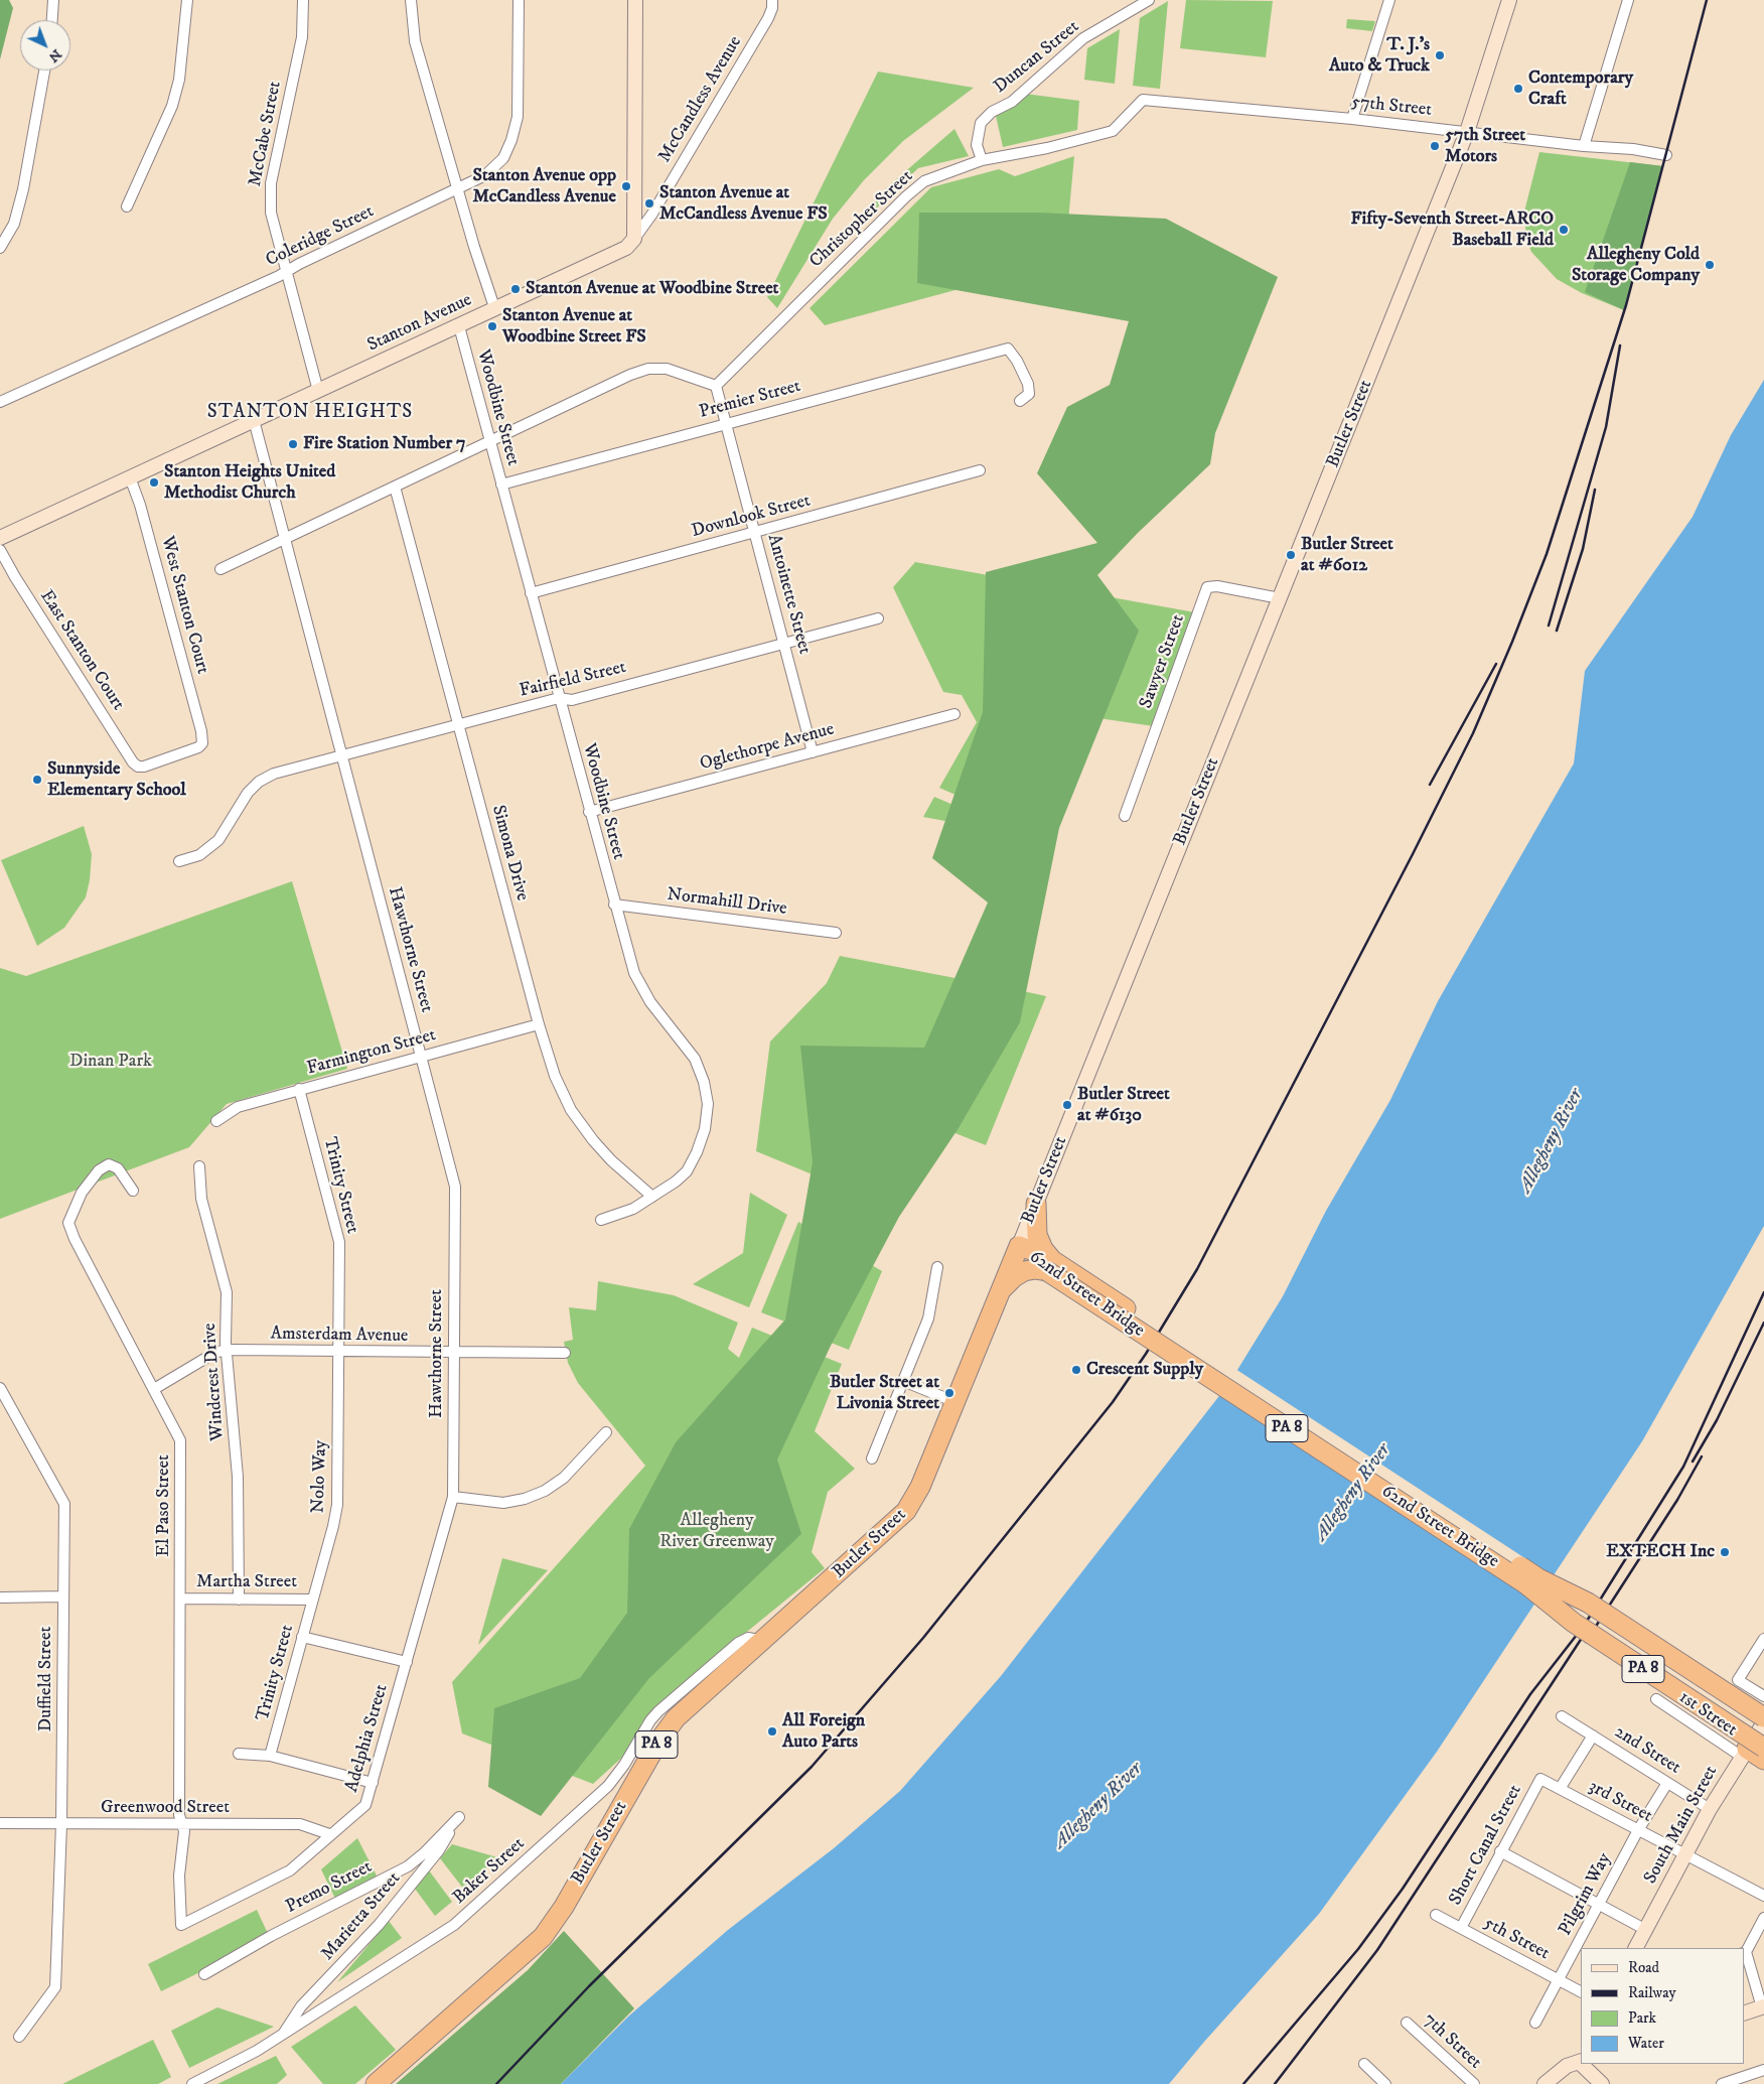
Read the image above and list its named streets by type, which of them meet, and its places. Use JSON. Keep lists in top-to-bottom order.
{
  "streets": {
    "highway": ["Butler Street", "62nd Street Bridge", "PA 8"],
    "main road": ["Stanton Avenue", "South Main Street"],
    "street": [
      "Duncan Street",
      "McCandless Avenue",
      "57th Street",
      "McCabe Street",
      "Christopher Street",
      "Coleridge Street",
      "Premier Street",
      "Woodbine Street",
      "Downlook Street",
      "Antoinette Street",
      "West Stanton Court",
      "East Stanton Court",
      "Sawyer Street",
      "Fairfield Street",
      "Oglethorpe Avenue",
      "Simona Drive",
      "Normahill Drive",
      "Hawthorne Street",
      "Farmington Street",
      "Trinity Street",
      "Amsterdam Avenue",
      "Windcrest Drive",
      "Nolo Way",
      "El Paso Street",
      "Martha Street",
      "Duffield Street",
      "1st Street",
      "Adelphia Street",
      "2nd Street",
      "3rd Street",
      "Greenwood Street",
      "Short Canal Street",
      "Baker Street",
      "Premo Street",
      "Pilgrim Way",
      "Marietta Street",
      "5th Street",
      "7th Street"
    ]
  },
  "crossings": [
    ["Duncan Street", "Christopher Street"],
    ["McCandless Avenue", "Stanton Avenue"],
    ["57th Street", "Christopher Street"],
    ["57th Street", "Butler Street"],
    ["McCabe Street", "Coleridge Street"],
    ["McCabe Street", "Stanton Avenue"],
    ["Christopher Street", "Antoinette Street"],
    ["Stanton Avenue", "Woodbine Street"],
    ["Stanton Avenue", "West Stanton Court"],
    ["Stanton Avenue", "Hawthorne Street"],
    ["Premier Street", "Woodbine Street"],
    ["Premier Street", "Antoinette Street"],
    ["Woodbine Street", "Downlook Street"],
    ["Woodbine Street", "Fairfield Street"],
    ["Woodbine Street", "Oglethorpe Avenue"],
    ["Woodbine Street", "Simona Drive"],
    ["Woodbine Street", "Normahill Drive"],
    ["Butler Street", "Sawyer Street"],
    ["Butler Street", "62nd Street Bridge"],
    ["Butler Street", "PA 8"],
    ["Butler Street", "Baker Street"],
    ["Downlook Street", "Antoinette Street"],
    ["Antoinette Street", "Fairfield Street"],
    ["Antoinette Street", "Oglethorpe Avenue"],
    ["West Stanton Court", "East Stanton Court"],
    ["Fairfield Street", "Simona Drive"],
    ["Fairfield Street", "Hawthorne Street"],
    ["Simona Drive", "Farmington Street"],
    ["Hawthorne Street", "Farmington Street"],
    ["Hawthorne Street", "Amsterdam Avenue"],
    ["Hawthorne Street", "Adelphia Street"],
    ["Farmington Street", "Trinity Street"],
    ["Trinity Street", "Amsterdam Avenue"],
    ["Trinity Street", "Nolo Way"],
    ["Trinity Street", "Martha Street"],
    ["62nd Street Bridge", "PA 8"],
    ["62nd Street Bridge", "1st Street"],
    ["62nd Street Bridge", "South Main Street"],
    ["Amsterdam Avenue", "Windcrest Drive"],
    ["Amsterdam Avenue", "Nolo Way"],
    ["Amsterdam Avenue", "El Paso Street"],
    ["Windcrest Drive", "Martha Street"],
    ["Nolo Way", "Martha Street"],
    ["El Paso Street", "Martha Street"],
    ["El Paso Street", "Adelphia Street"],
    ["El Paso Street", "Greenwood Street"],
    ["Duffield Street", "Greenwood Street"],
    ["1st Street", "South Main Street"],
    ["Adelphia Street", "Greenwood Street"],
    ["2nd Street", "South Main Street"],
    ["2nd Street", "Pilgrim Way"],
    ["3rd Street", "South Main Street"],
    ["3rd Street", "Short Canal Street"],
    ["3rd Street", "Pilgrim Way"],
    ["Short Canal Street", "5th Street"],
    ["Baker Street", "Marietta Street"],
    ["Premo Street", "Marietta Street"],
    ["Pilgrim Way", "5th Street"]
  ],
  "districts": ["STANTON HEIGHTS"],
  "water": ["Allegheny River"],
  "parks": ["Dinan Park", "Allegheny River Greenway"],
  "places": [
    "T. J.'s Auto & Truck",
    "Contemporary Craft",
    "57th Street Motors",
    "Stanton Avenue opp McCandless Avenue",
    "Stanton Avenue at McCandless Avenue FS",
    "Fifty-Seventh Street-ARCO Baseball Field",
    "Allegheny Cold Storage Company",
    "Stanton Avenue at Woodbine Street",
    "Stanton Avenue at Woodbine Street FS",
    "Fire Station Number 7",
    "Stanton Heights United Methodist Church",
    "Butler Street at #6012",
    "Sunnyside Elementary School",
    "Butler Street at #6130",
    "Crescent Supply",
    "Butler Street at Livonia Street",
    "EXTECH Inc",
    "All Foreign Auto Parts"
  ],
  "legend": [
    "Road",
    "Railway",
    "Park",
    "Water"
  ],
  "north": "bottom right"
}
